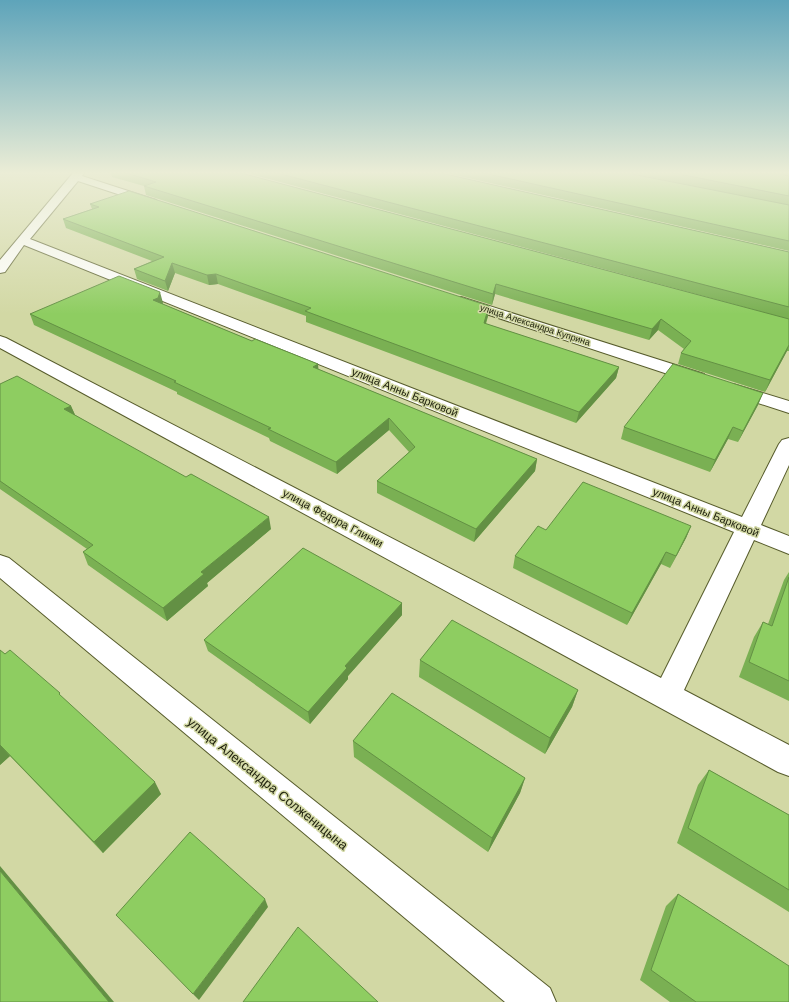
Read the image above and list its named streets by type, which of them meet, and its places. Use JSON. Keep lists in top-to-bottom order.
{
  "streets": {
    "street": [
      "улица Александра Куприна",
      "улица Анны Барковой",
      "улица Федора Глинки",
      "улица Александра Солженицына"
    ]
  }
}
